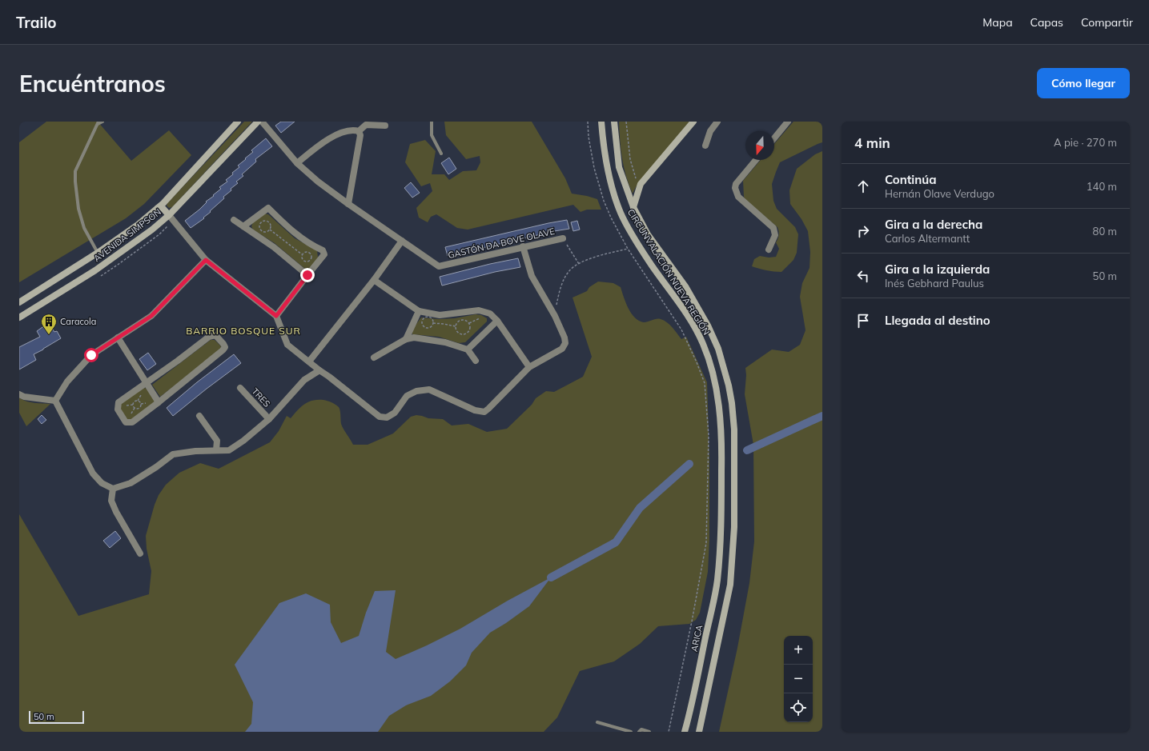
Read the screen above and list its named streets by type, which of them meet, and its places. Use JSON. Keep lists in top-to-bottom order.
{
  "streets": {
    "main road": ["AVENIDA SIMPSON", "CIRCUNVALACIÓN NUEVA REGIÓN", "ARICA"],
    "street": ["GASTÓN DA BOVE OLAVE", "TRES"]
  },
  "crossings": [
    ["CIRCUNVALACIÓN NUEVA REGIÓN", "ARICA"]
  ],
  "districts": ["BARRIO BOSQUE SUR"],
  "places": {
    "building": ["Caracola"]
  },
  "scale_bar": "50 m",
  "north": "bottom",
  "page": {
    "header": "Trailo",
    "nav": ["Mapa", "Capas", "Compartir"],
    "buttons": "Cómo llegar",
    "title": "Encuéntranos",
    "heading": ["4 min", "A pie · 270 m"],
    "list": [
      ["Continúa", "Hernán Olave Verdugo", "140 m"],
      ["Gira a la derecha", "Carlos Altermantt", "80 m"],
      ["Gira a la izquierda", "Inés Gebhard Paulus", "50 m"],
      "Llegada al destino"
    ],
    "map_buttons": ["+", "−"],
    "scale": "50 m"
  }
}
